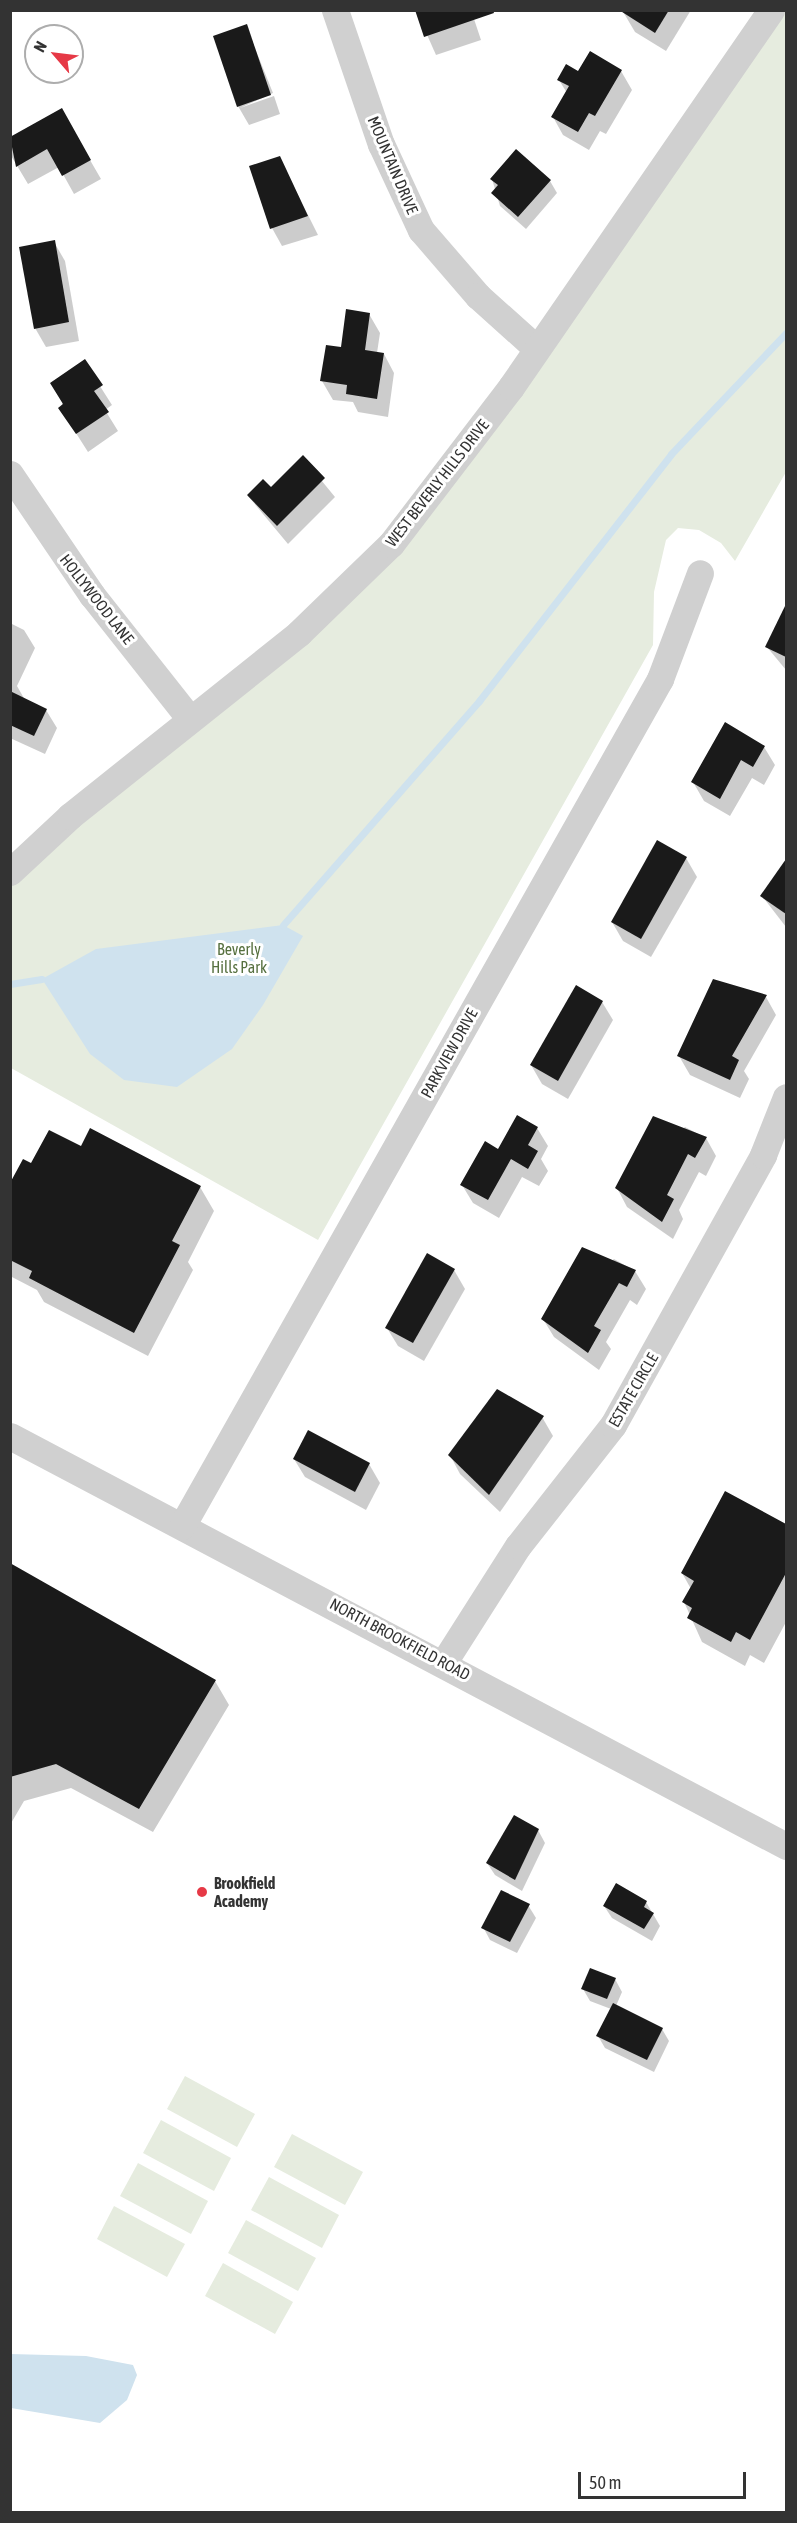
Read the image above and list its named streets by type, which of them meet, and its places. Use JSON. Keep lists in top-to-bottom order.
{
  "streets": {
    "street": [
      "MOUNTAIN DRIVE",
      "WEST BEVERLY HILLS DRIVE",
      "HOLLYWOOD LANE",
      "PARKVIEW DRIVE",
      "ESTATE CIRCLE",
      "NORTH BROOKFIELD ROAD"
    ]
  },
  "crossings": [
    ["MOUNTAIN DRIVE", "WEST BEVERLY HILLS DRIVE"],
    ["WEST BEVERLY HILLS DRIVE", "HOLLYWOOD LANE"],
    ["PARKVIEW DRIVE", "NORTH BROOKFIELD ROAD"],
    ["ESTATE CIRCLE", "NORTH BROOKFIELD ROAD"]
  ],
  "parks": ["Beverly Hills Park"],
  "places": ["Brookfield Academy"],
  "scale_bar": "50 m",
  "north": "top left"
}
